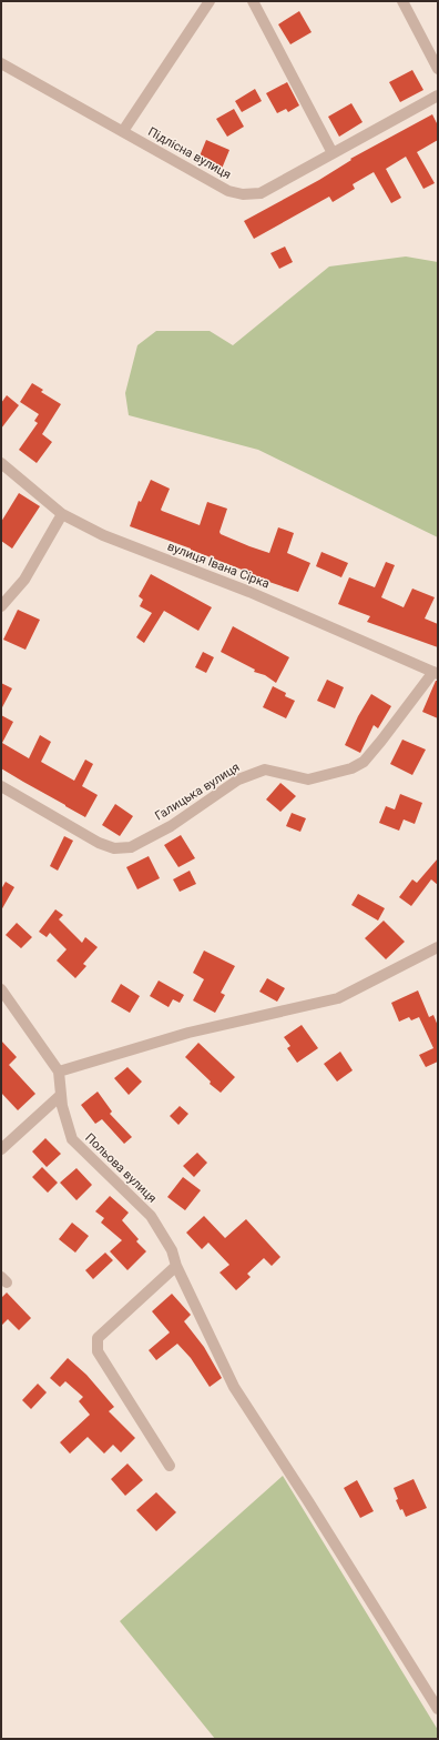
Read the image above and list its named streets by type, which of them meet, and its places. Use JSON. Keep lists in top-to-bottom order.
{
  "streets": {
    "street": [
      "Підлісна вулиця",
      "вулиця Івана Сірка",
      "Галицька вулиця",
      "Польова вулиця"
    ]
  },
  "crossings": [
    ["вулиця Івана Сірка", "Галицька вулиця"]
  ]
}
